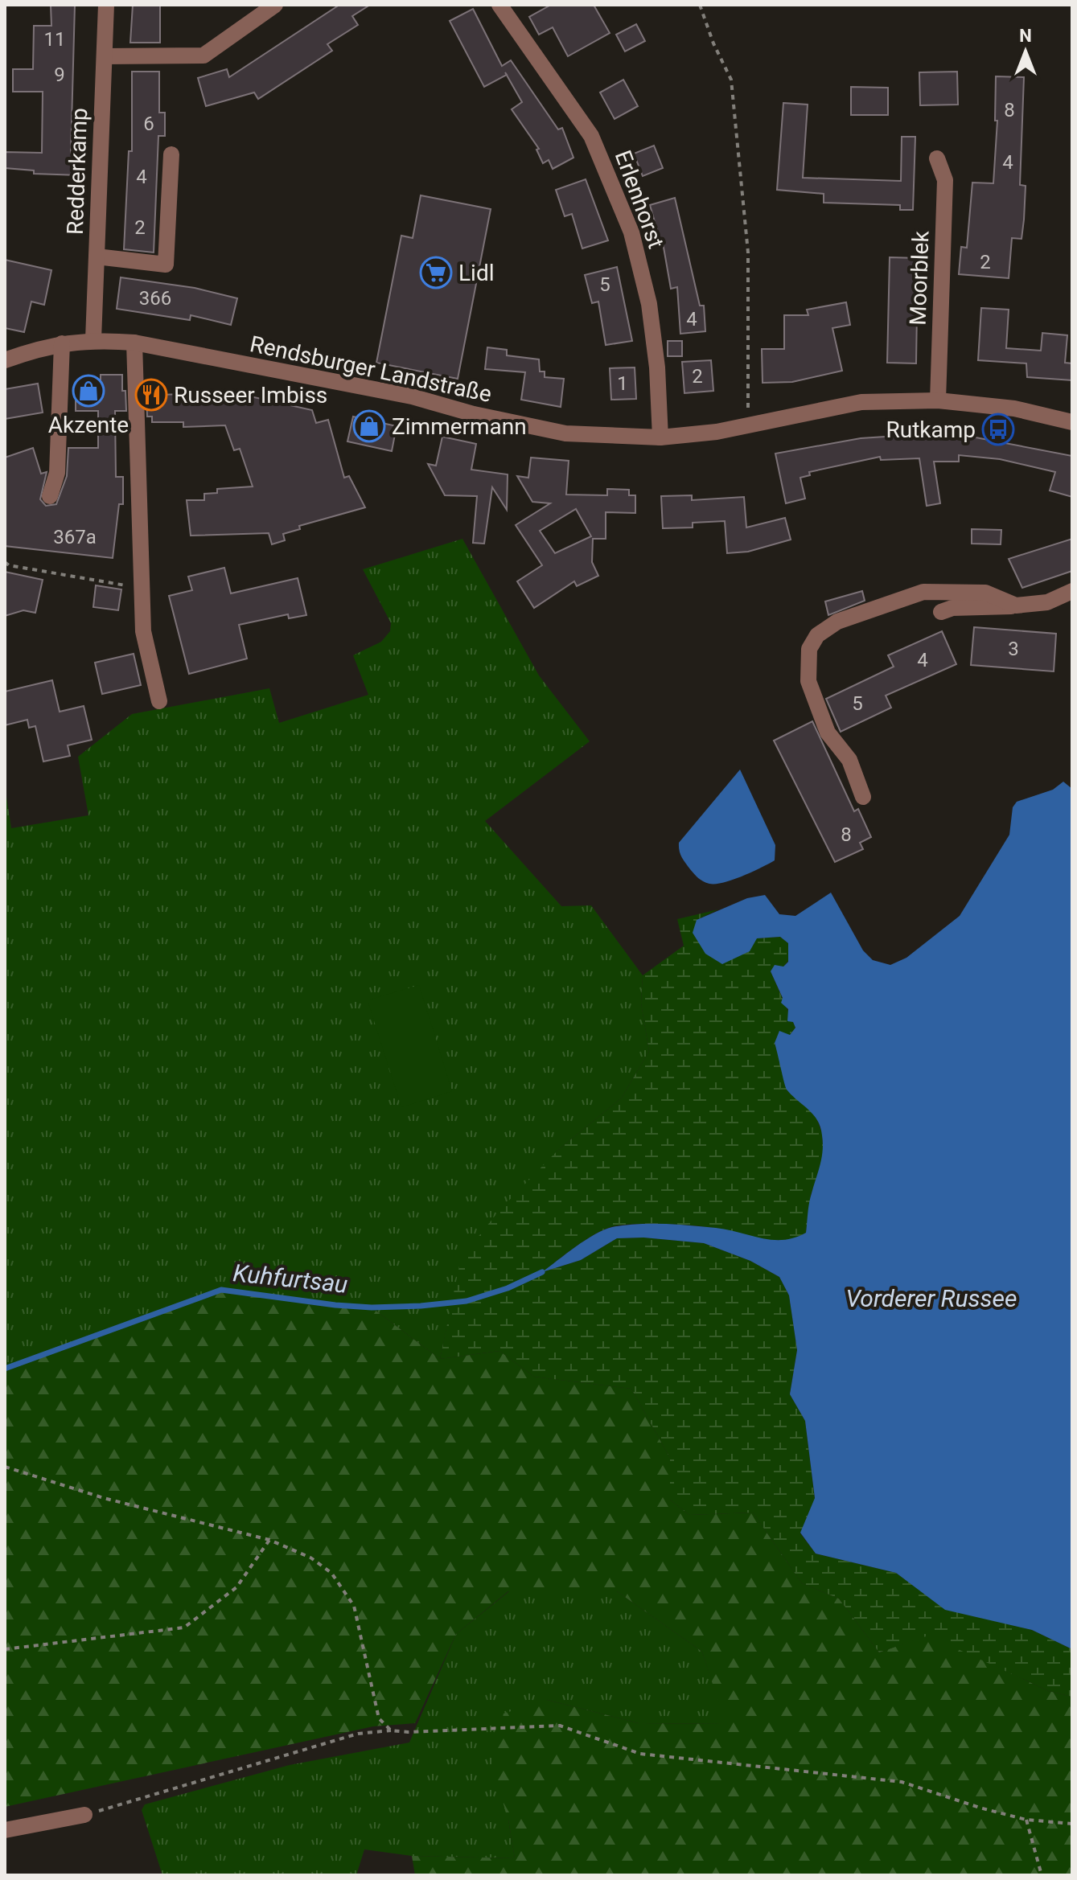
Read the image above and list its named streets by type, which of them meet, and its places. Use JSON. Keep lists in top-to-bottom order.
{
  "streets": {
    "street": [
      "Redderkamp",
      "Erlenhorst",
      "Moorblek",
      "Rendsburger Landstraße"
    ]
  },
  "crossings": [
    ["Redderkamp", "Rendsburger Landstraße"],
    ["Erlenhorst", "Rendsburger Landstraße"],
    ["Moorblek", "Rendsburger Landstraße"]
  ],
  "water": ["Kuhfurtsau", "Vorderer Russee"],
  "places": {
    "supermarket": ["Lidl"],
    "shop": ["Akzente", "Zimmermann"],
    "restaurant": ["Russeer Imbiss"],
    "bus stop": ["Rutkamp"]
  },
  "house_numbers": [
    "11",
    "9",
    "8",
    "6",
    "4",
    "4",
    "2",
    "2",
    "5",
    "366",
    "4",
    "2",
    "1",
    "367a",
    "3",
    "4",
    "5",
    "8"
  ],
  "north": "top"
}
